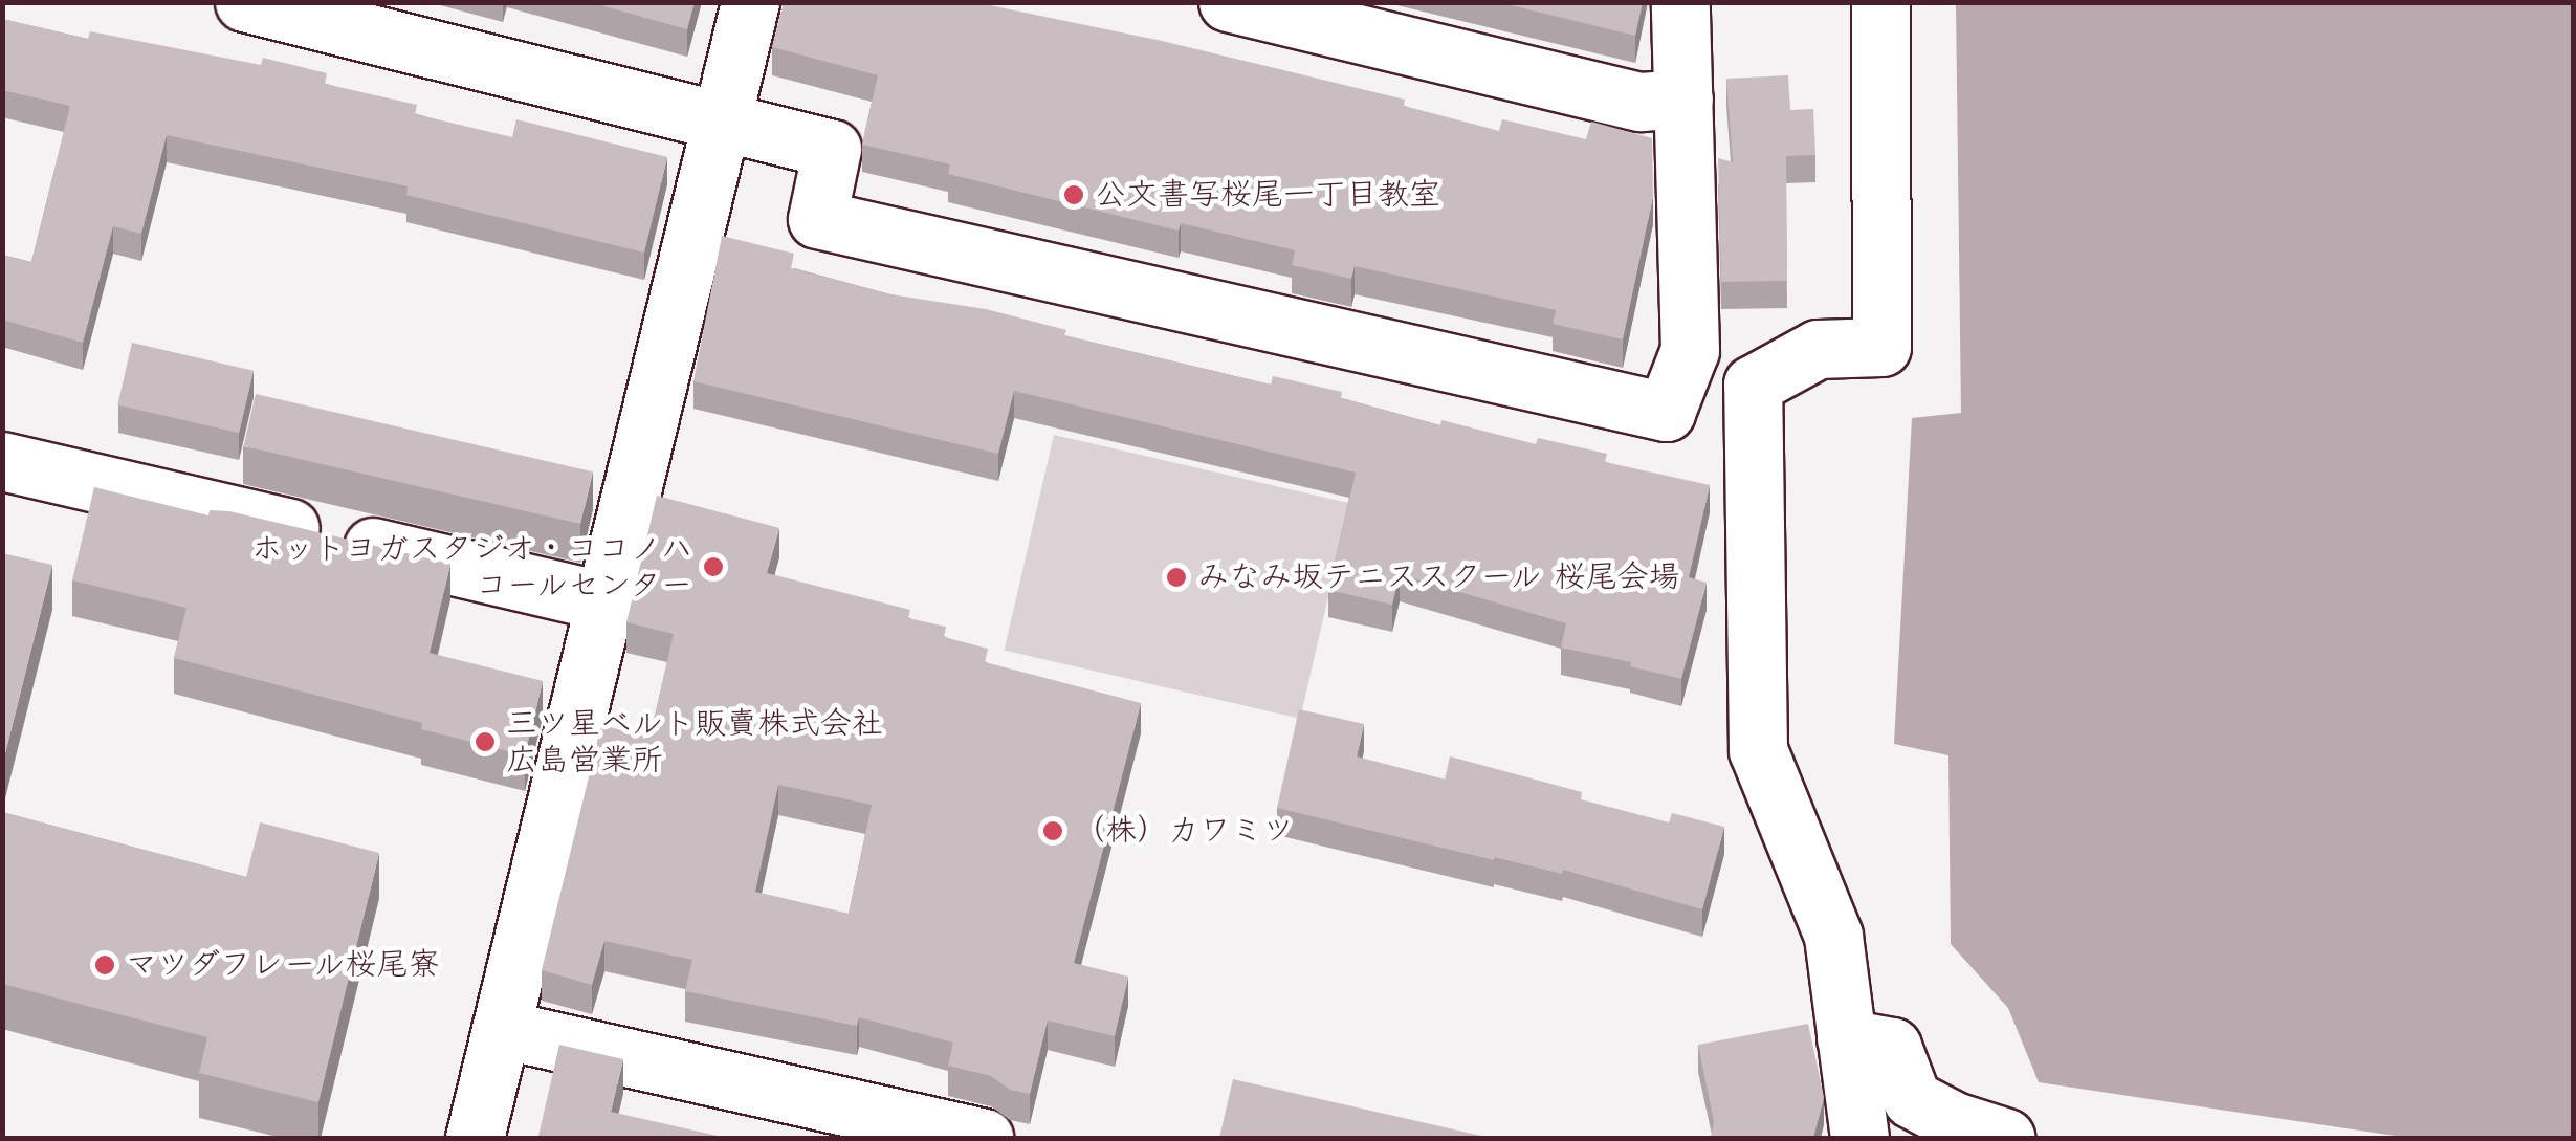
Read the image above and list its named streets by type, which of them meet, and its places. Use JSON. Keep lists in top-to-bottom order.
{
  "places": [
    "公文書写桜尾一丁目教室",
    "ホットヨガスタジオ・ココノハ コールセンター",
    "みなみ坂テニススクール 桜尾会場",
    "三ツ星ベルト販賣株式会社 広島営業所",
    "（株）カワミツ",
    "マツダフレール桜尾寮"
  ]
}
